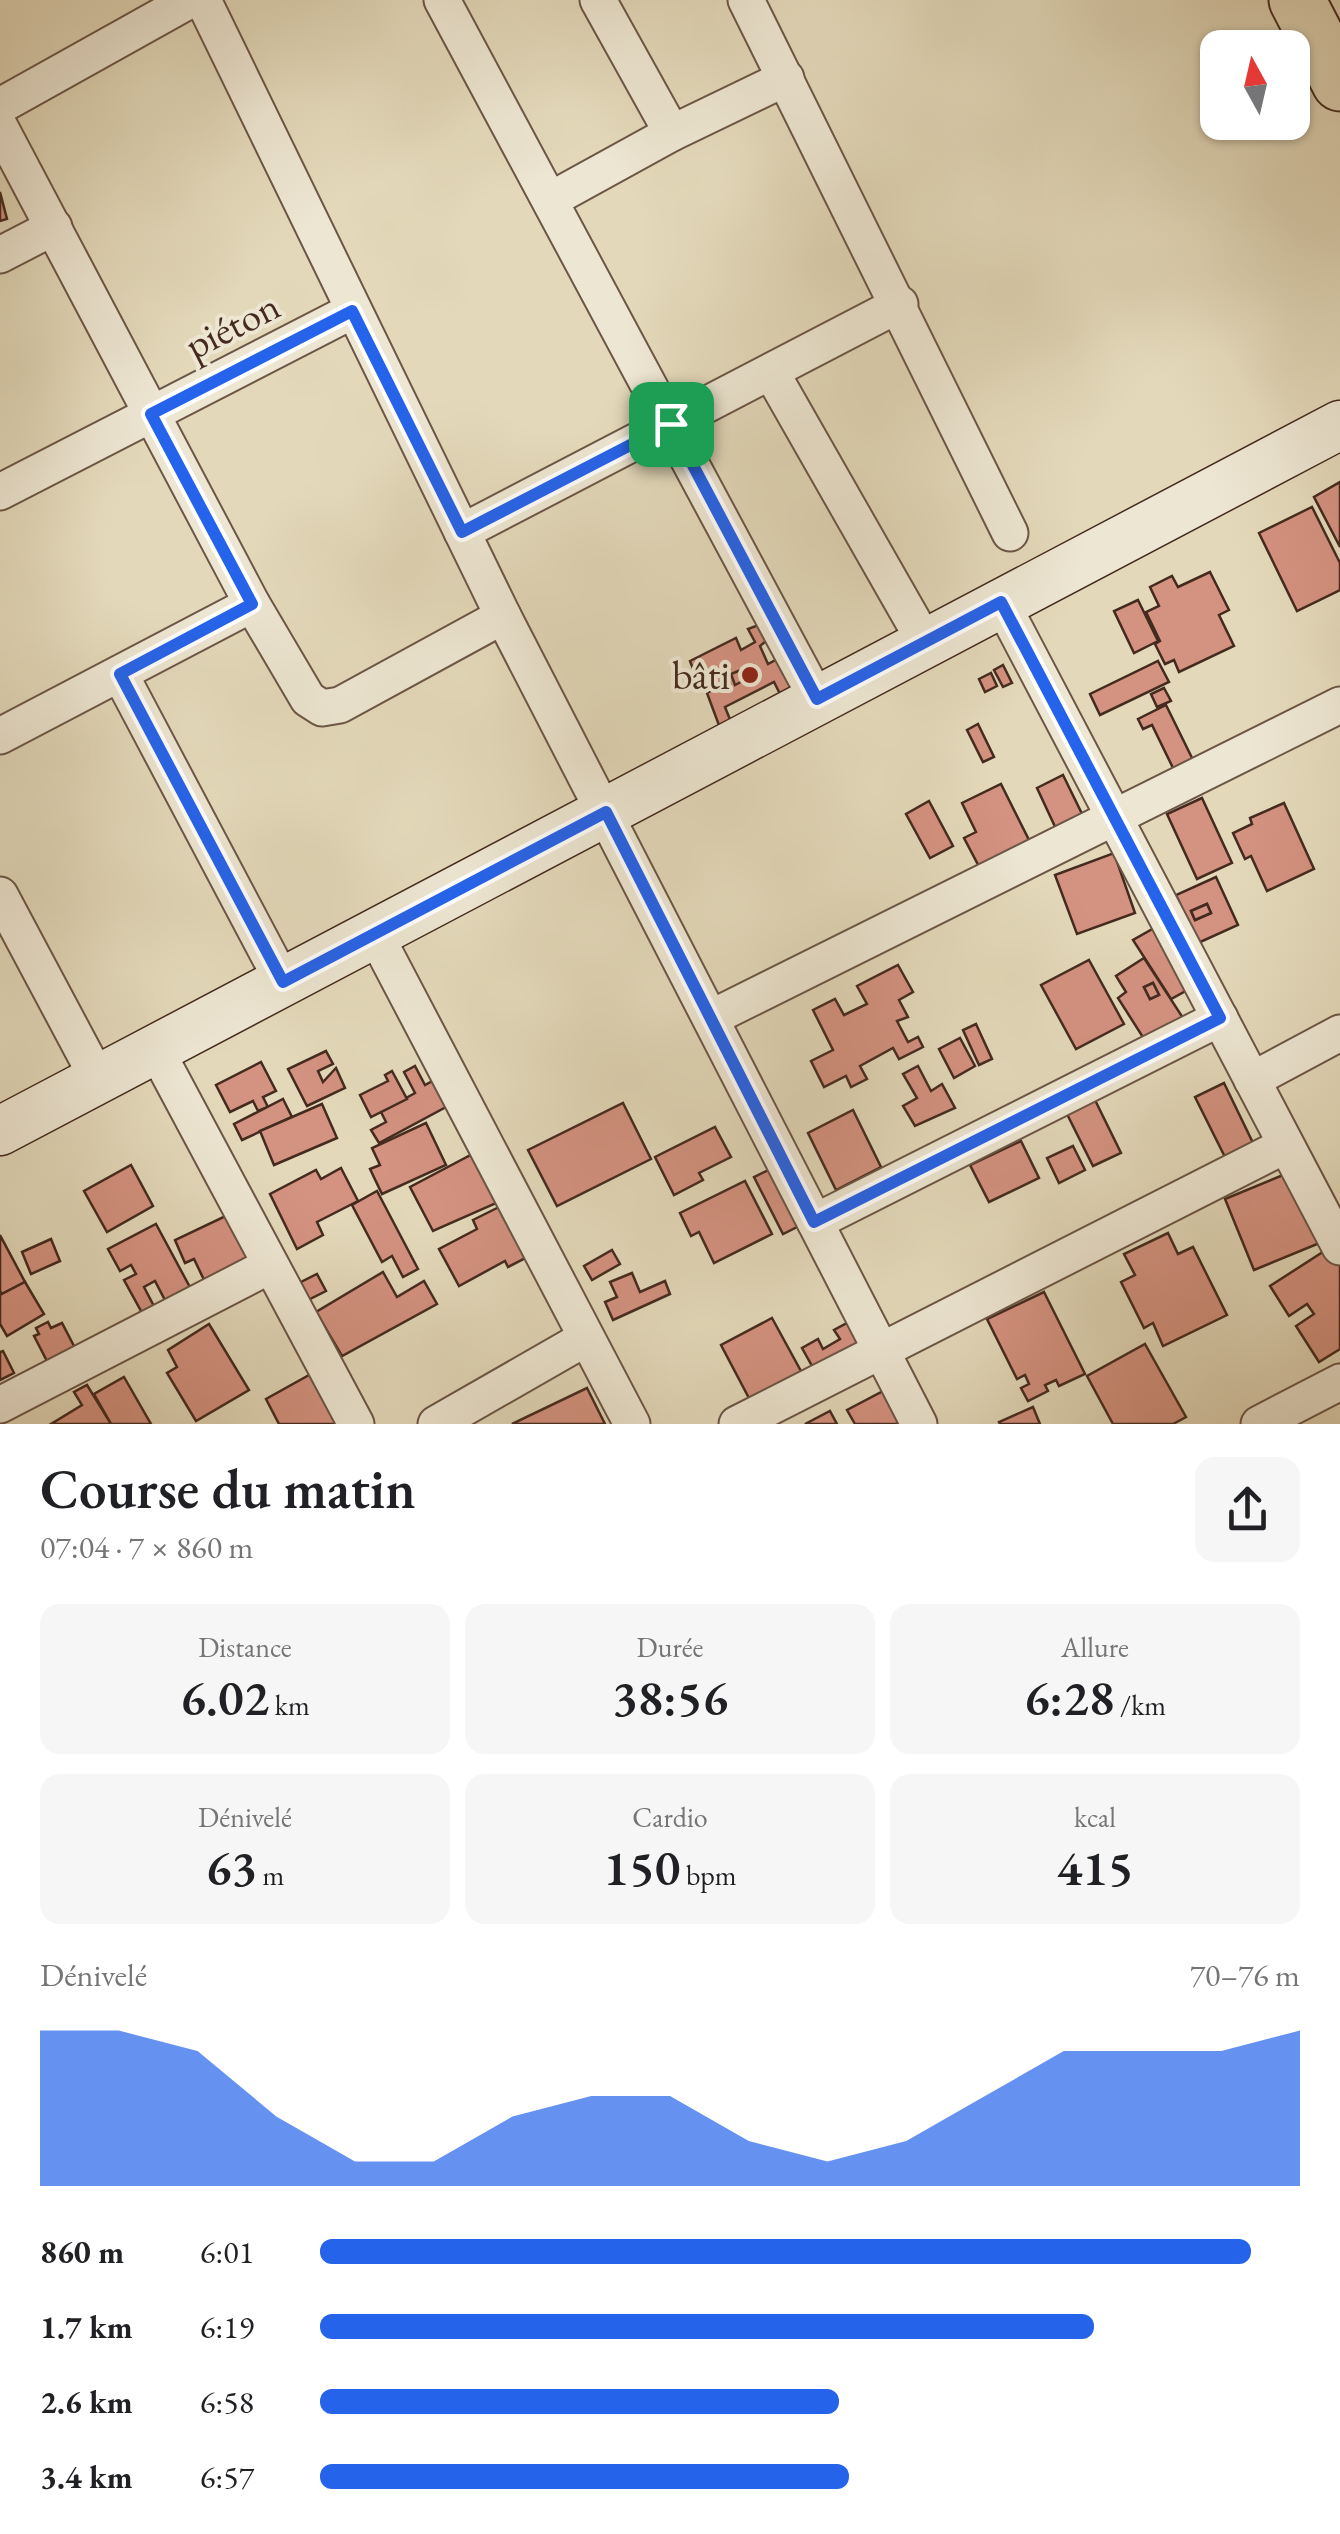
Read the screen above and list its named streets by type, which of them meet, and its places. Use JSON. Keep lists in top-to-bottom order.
{
  "streets": {
    "street": ["piéton"]
  },
  "places": ["bâti"],
  "north": "top",
  "page": {
    "heading": ["Course du matin", "07:04 · 7 × 860 m"],
    "stats": [
      ["Distance", "6.02 km"],
      ["Durée", "38:56"],
      ["Allure", "6:28 /km"],
      ["Dénivelé", "63 m"],
      ["Cardio", "150 bpm"],
      ["kcal", "415"]
    ],
    "chart": ["Dénivelé", "70–76 m"],
    "list": [
      {
        "name": "860 m",
        "note": "6:01"
      },
      {
        "name": "1.7 km",
        "note": "6:19"
      },
      {
        "name": "2.6 km",
        "note": "6:58"
      },
      {
        "name": "3.4 km",
        "note": "6:57"
      }
    ]
  }
}
